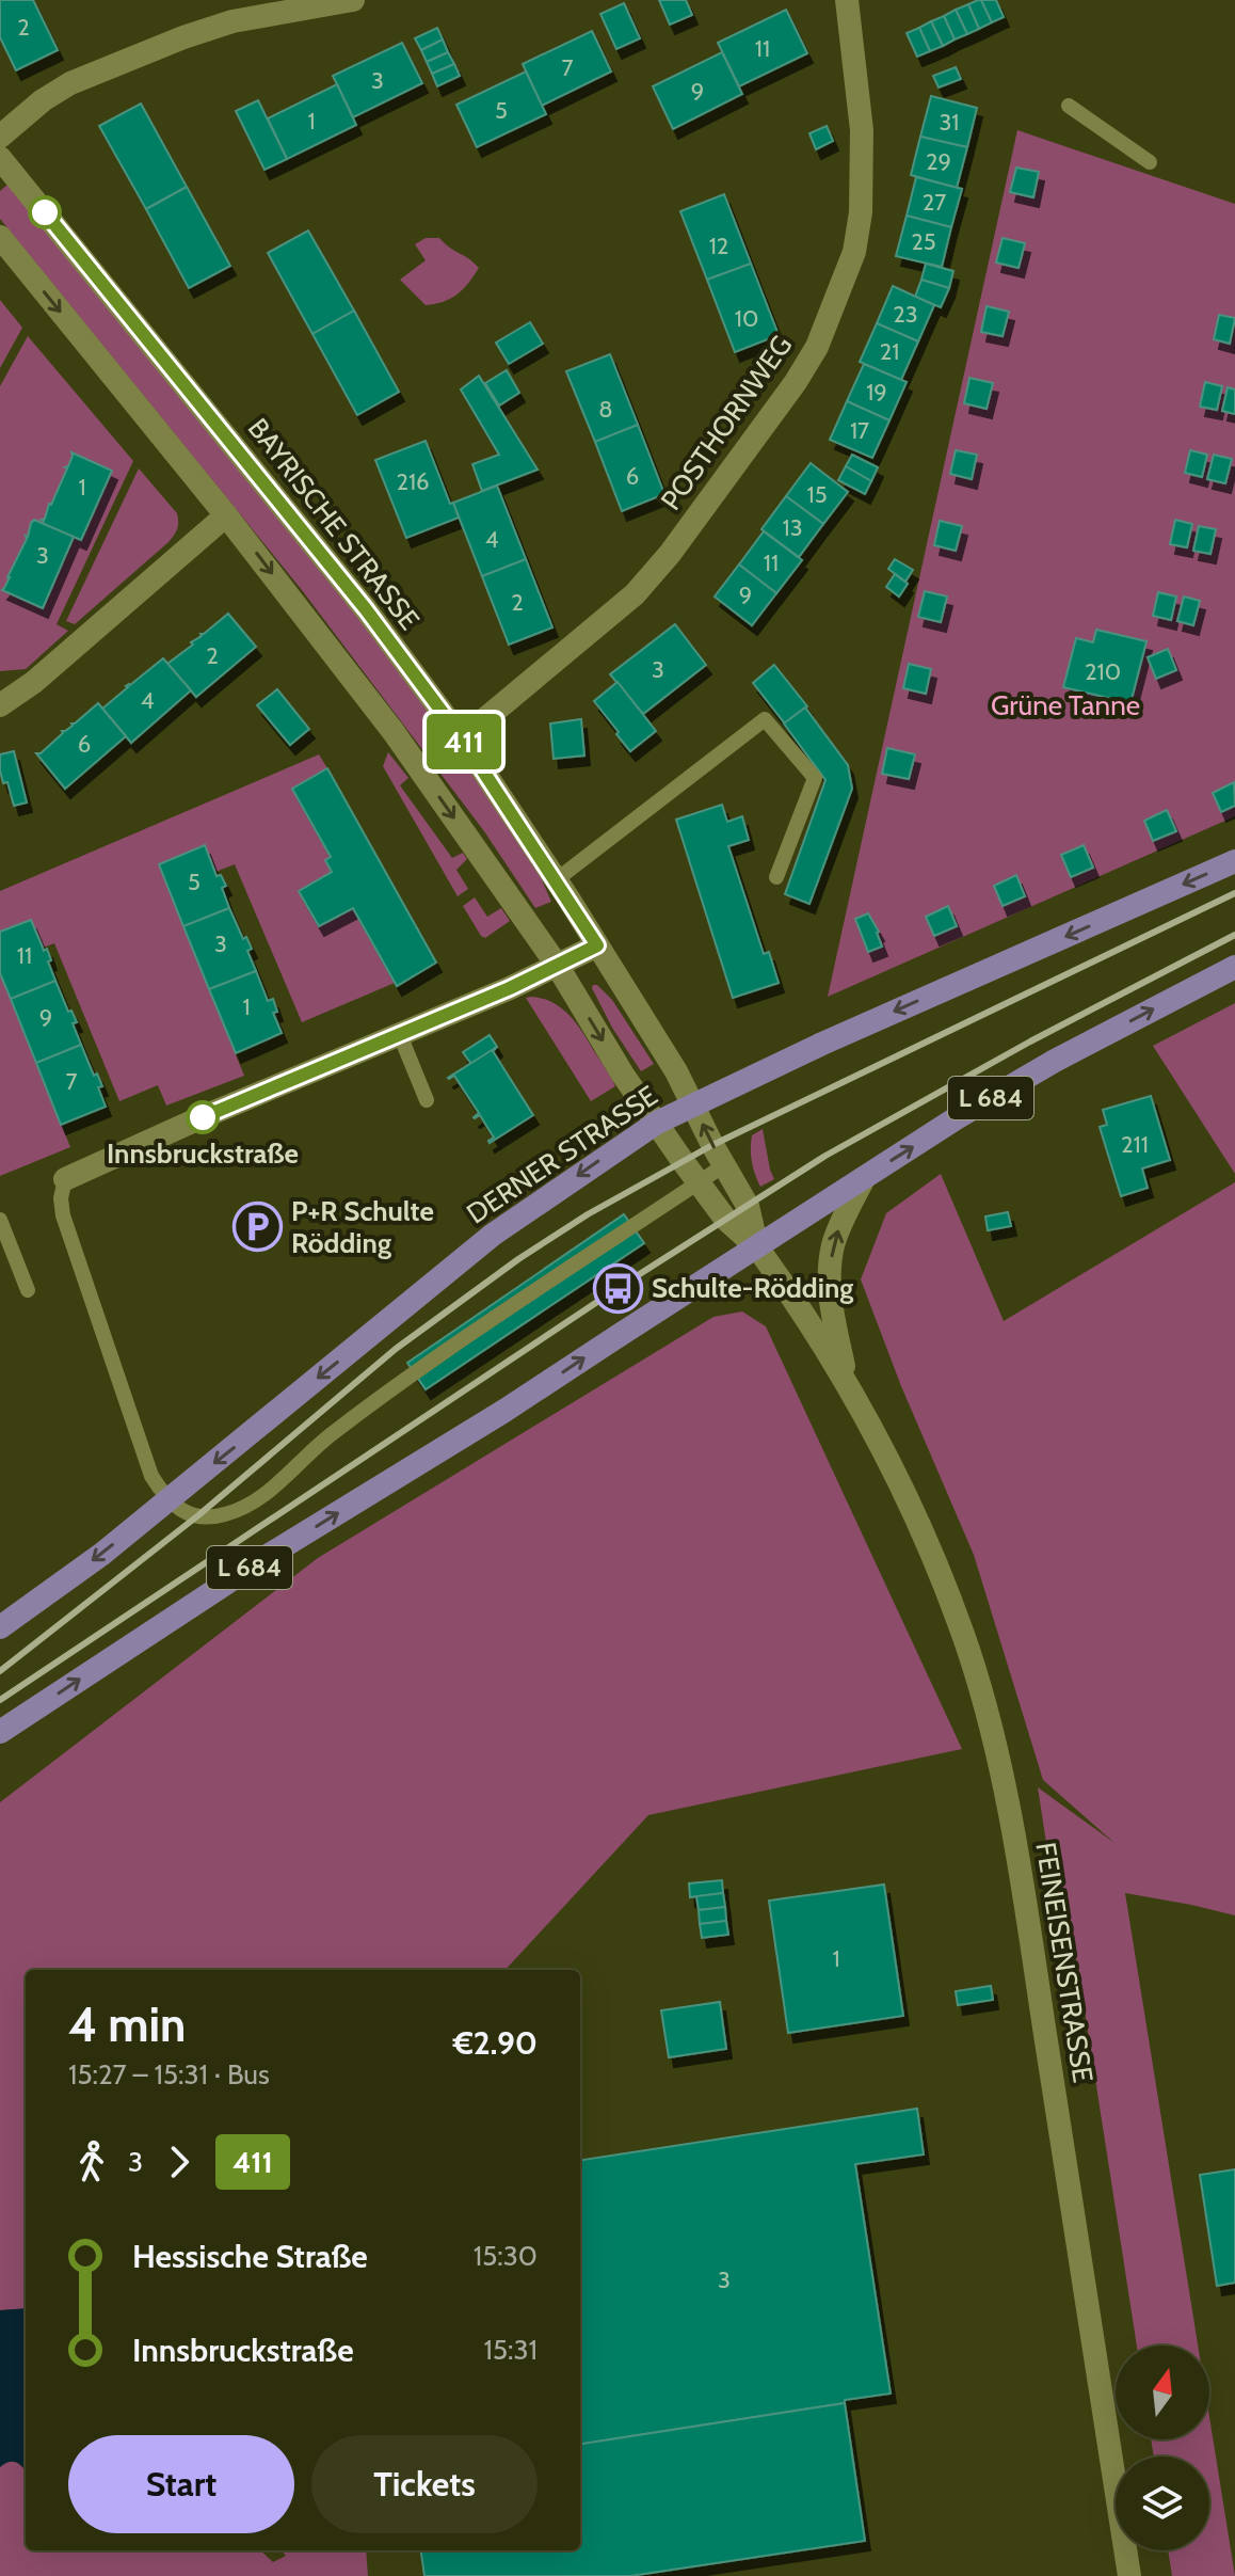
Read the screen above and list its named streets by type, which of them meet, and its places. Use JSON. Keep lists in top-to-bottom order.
{
  "streets": {
    "main road": ["L 684", "DERNER STRASSE"],
    "street": ["POSTHORNWEG", "BAYRISCHE STRASSE", "FEINEISENSTRASSE"]
  },
  "crossings": [
    ["POSTHORNWEG", "BAYRISCHE STRASSE"],
    ["BAYRISCHE STRASSE", "L 684"],
    ["BAYRISCHE STRASSE", "DERNER STRASSE"],
    ["BAYRISCHE STRASSE", "FEINEISENSTRASSE"],
    ["L 684", "FEINEISENSTRASSE"],
    ["DERNER STRASSE", "FEINEISENSTRASSE"]
  ],
  "parks": ["Grüne Tanne"],
  "places": {
    "other": ["Innsbruckstraße"],
    "parking": ["P+R Schulte Rödding"],
    "bus stop": ["Schulte-Rödding"]
  },
  "lines": ["bus line 411"],
  "house_numbers": [
    "2",
    "11",
    "7",
    "3",
    "9",
    "5",
    "1",
    "31",
    "29",
    "27",
    "25",
    "12",
    "23",
    "10",
    "21",
    "19",
    "8",
    "17",
    "6",
    "216",
    "1",
    "15",
    "13",
    "4",
    "3",
    "11",
    "9",
    "2",
    "2",
    "3",
    "210",
    "4",
    "6",
    "5",
    "3",
    "11",
    "1",
    "9",
    "7",
    "211",
    "1",
    "3"
  ],
  "north": "top",
  "page": {
    "on_map": "411",
    "heading": ["4 min", "15:27 – 15:31 · Bus", "€2.90"],
    "legs": ["3", "411"],
    "list": [
      {
        "name": "Hessische Straße",
        "value": "15:30"
      },
      {
        "name": "Innsbruckstraße",
        "value": "15:31"
      }
    ],
    "buttons": ["Start", "Tickets"]
  }
}
